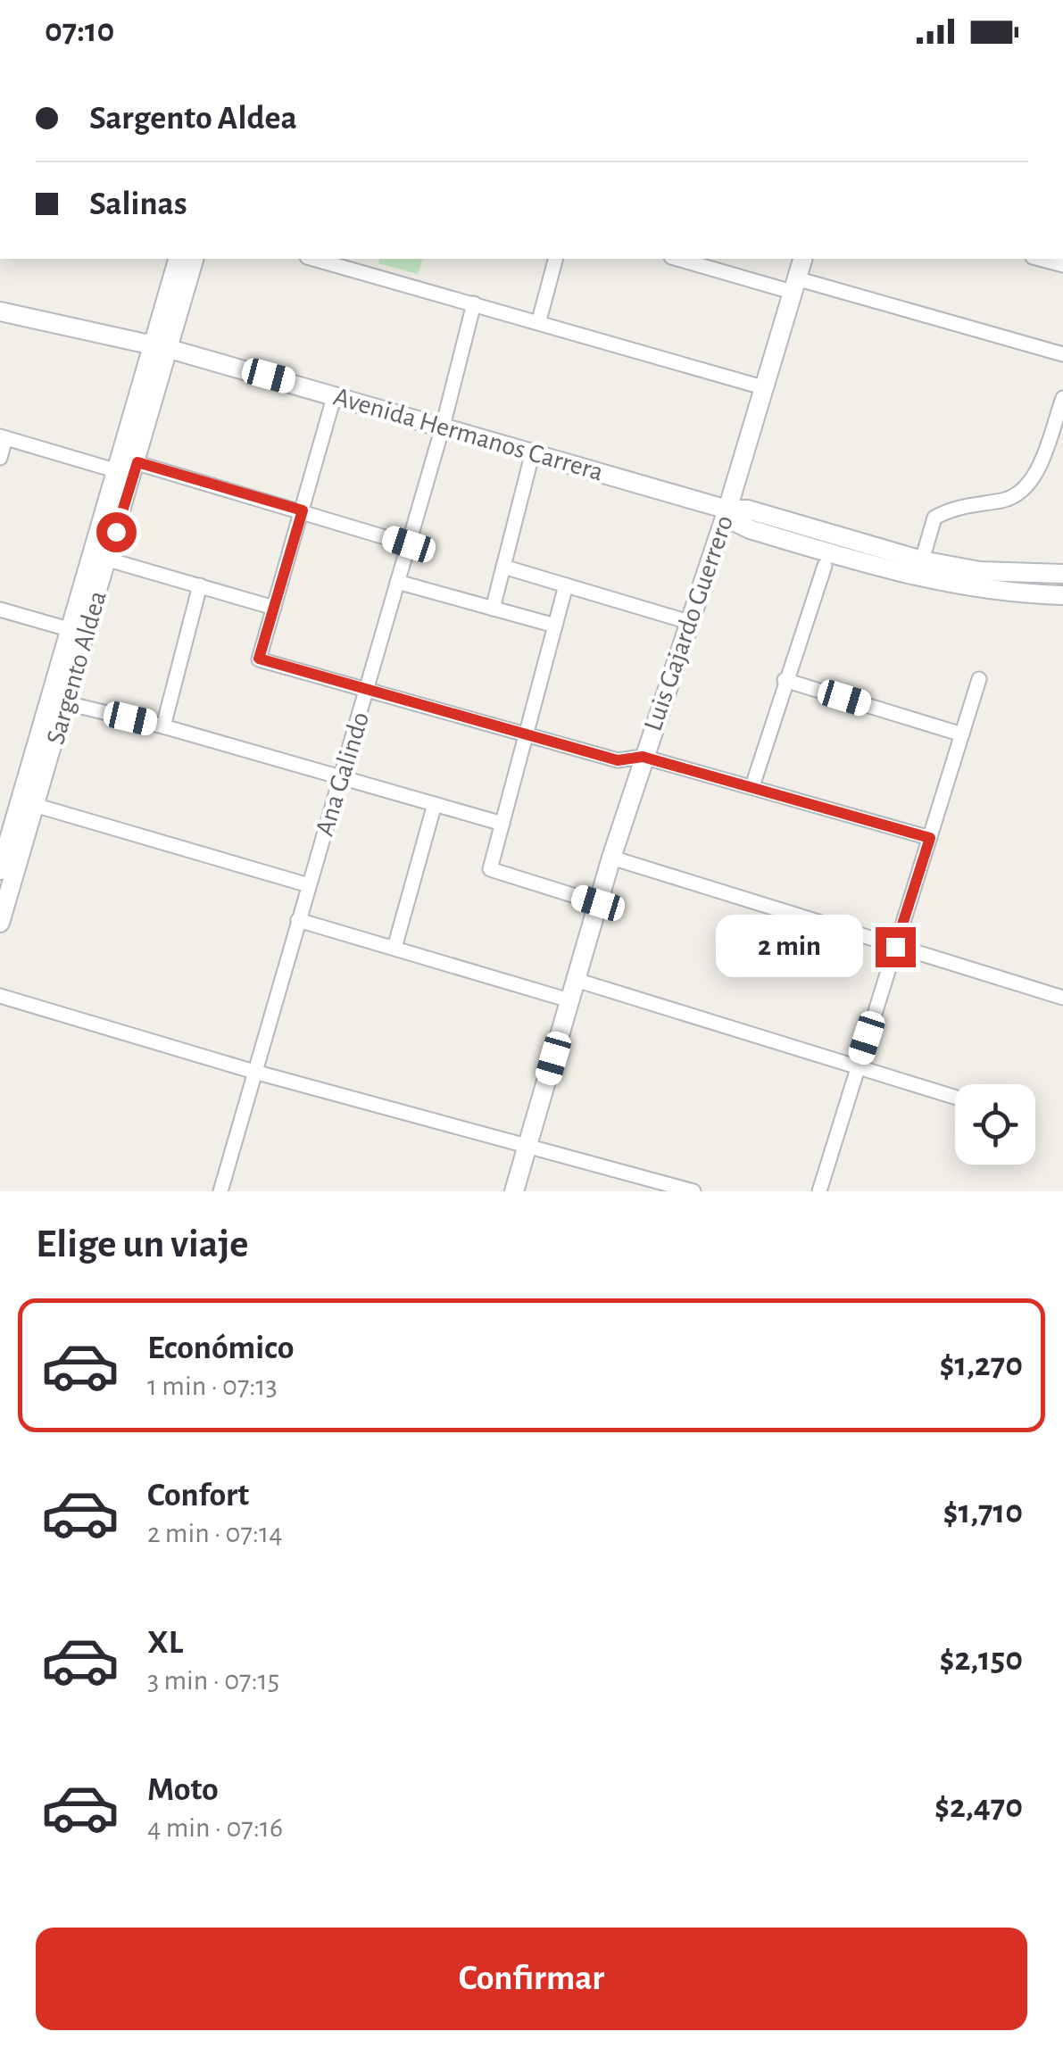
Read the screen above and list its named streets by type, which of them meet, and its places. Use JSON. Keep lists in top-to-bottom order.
{
  "streets": {
    "street": [
      "Avenida Hermanos Carrera",
      "Luis Gajardo Guerrero",
      "Sargento Aldea",
      "Ana Galindo"
    ]
  },
  "crossings": [
    ["Avenida Hermanos Carrera", "Luis Gajardo Guerrero"],
    ["Avenida Hermanos Carrera", "Sargento Aldea"],
    ["Avenida Hermanos Carrera", "Ana Galindo"]
  ],
  "page": {
    "status": "07:10",
    "banner": ["Sargento Aldea", "Salinas"],
    "bubble": "2 min",
    "heading": "Elige un viaje",
    "list": [
      {
        "name": "Económico",
        "note": "1 min · 07:13",
        "value": "$1,270"
      },
      {
        "name": "Confort",
        "note": "2 min · 07:14",
        "value": "$1,710"
      },
      {
        "name": "XL",
        "note": "3 min · 07:15",
        "value": "$2,150"
      },
      {
        "name": "Moto",
        "note": "4 min · 07:16",
        "value": "$2,470"
      }
    ],
    "buttons": "Confirmar"
  }
}
